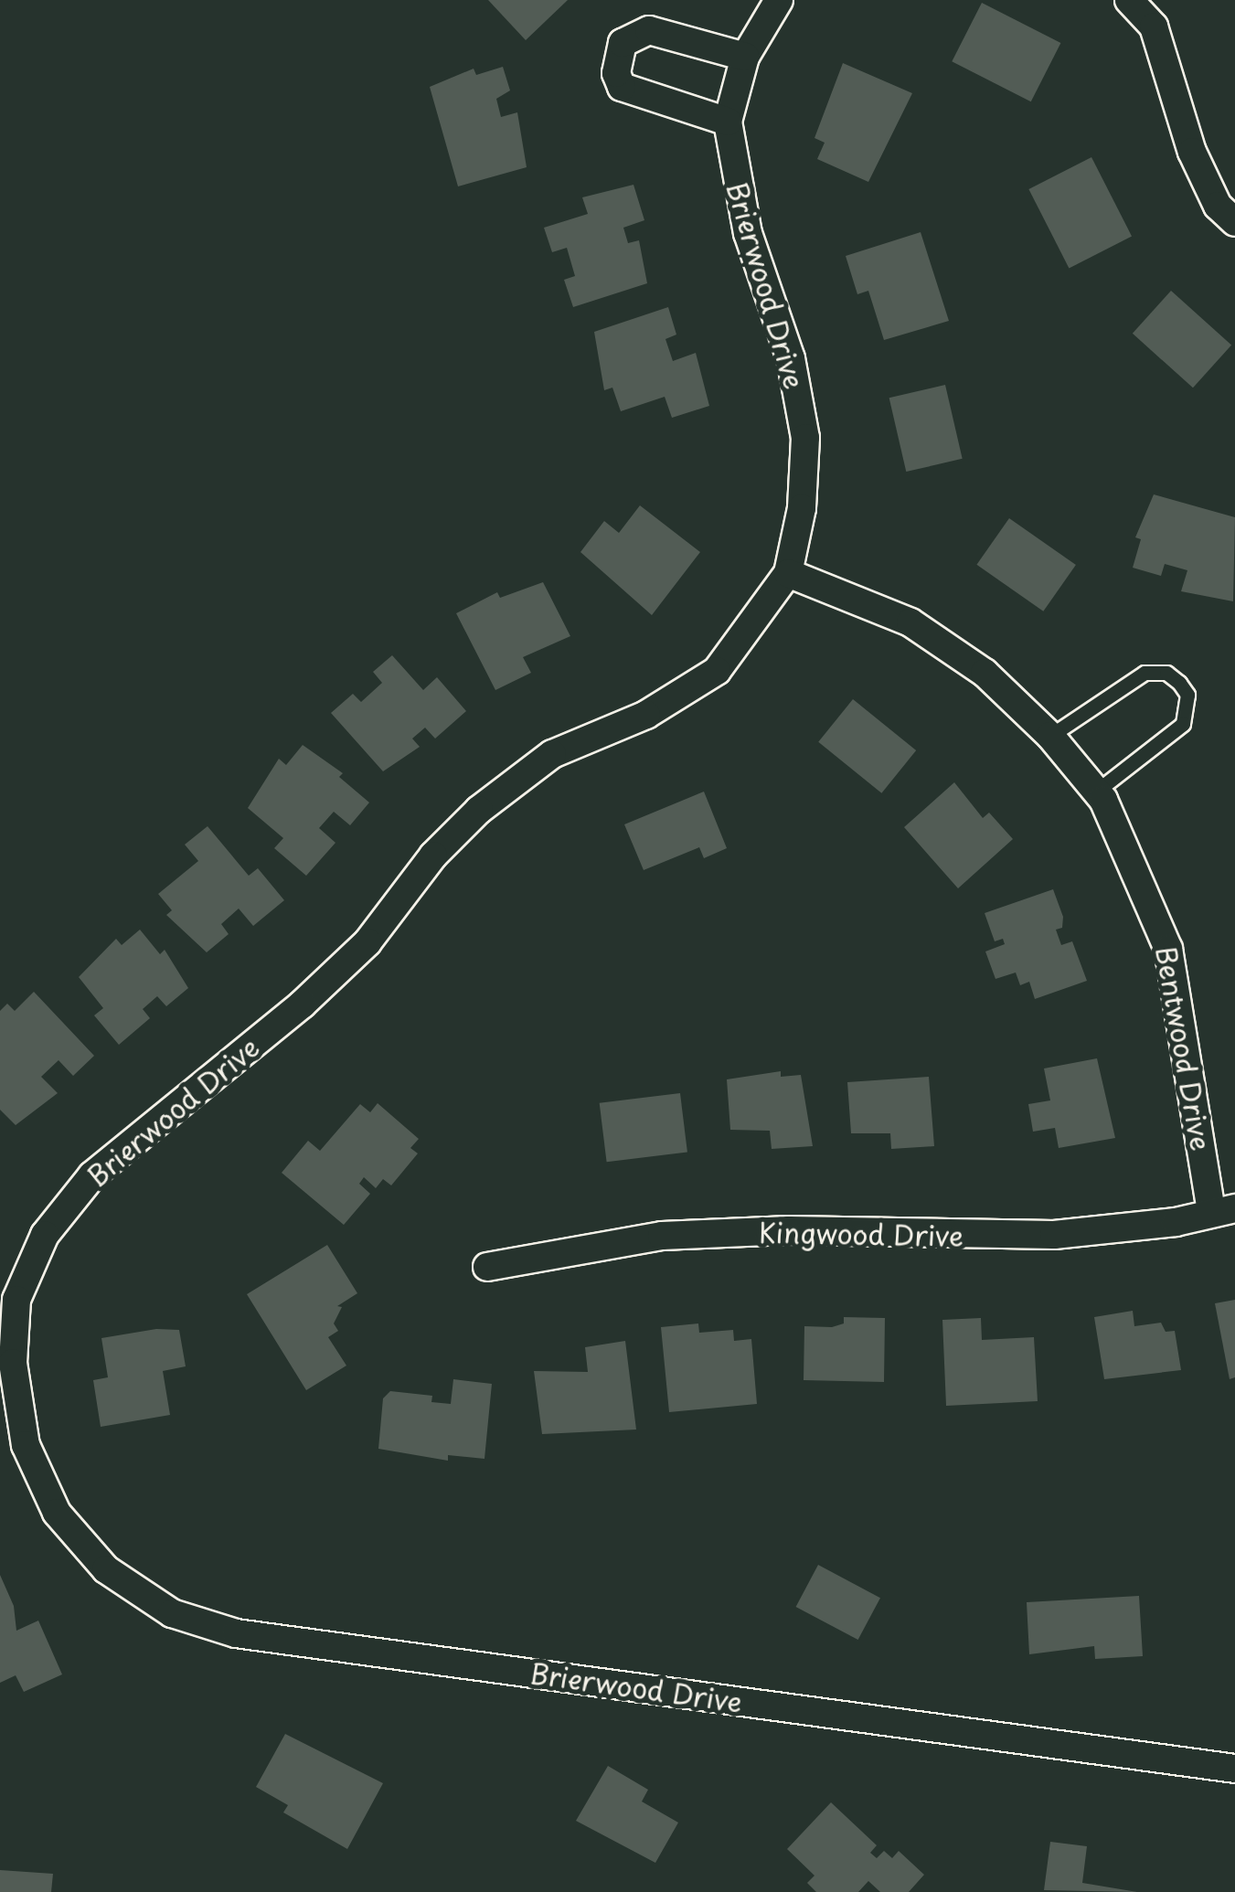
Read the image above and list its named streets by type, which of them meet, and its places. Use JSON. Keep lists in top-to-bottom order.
{
  "streets": {
    "street": ["Brierwood Drive", "Bentwood Drive", "Kingwood Drive"]
  },
  "crossings": [
    ["Brierwood Drive", "Bentwood Drive"],
    ["Bentwood Drive", "Kingwood Drive"]
  ]
}
